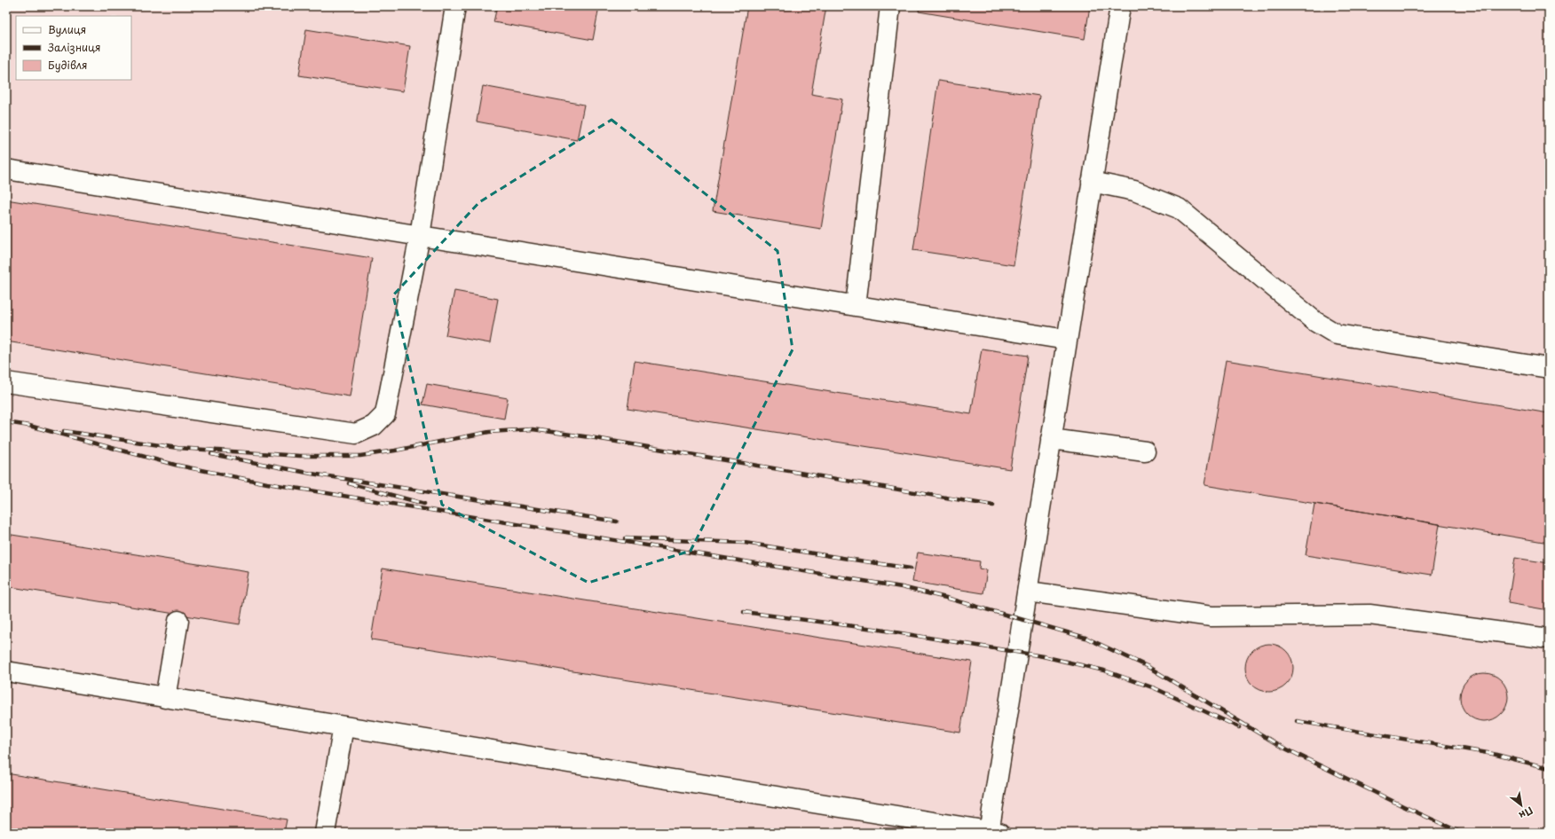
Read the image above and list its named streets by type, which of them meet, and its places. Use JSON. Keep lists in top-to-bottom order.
{
  "legend": ["Вулиця", "Залізниця", "Будівля"],
  "north": "bottom right"
}
